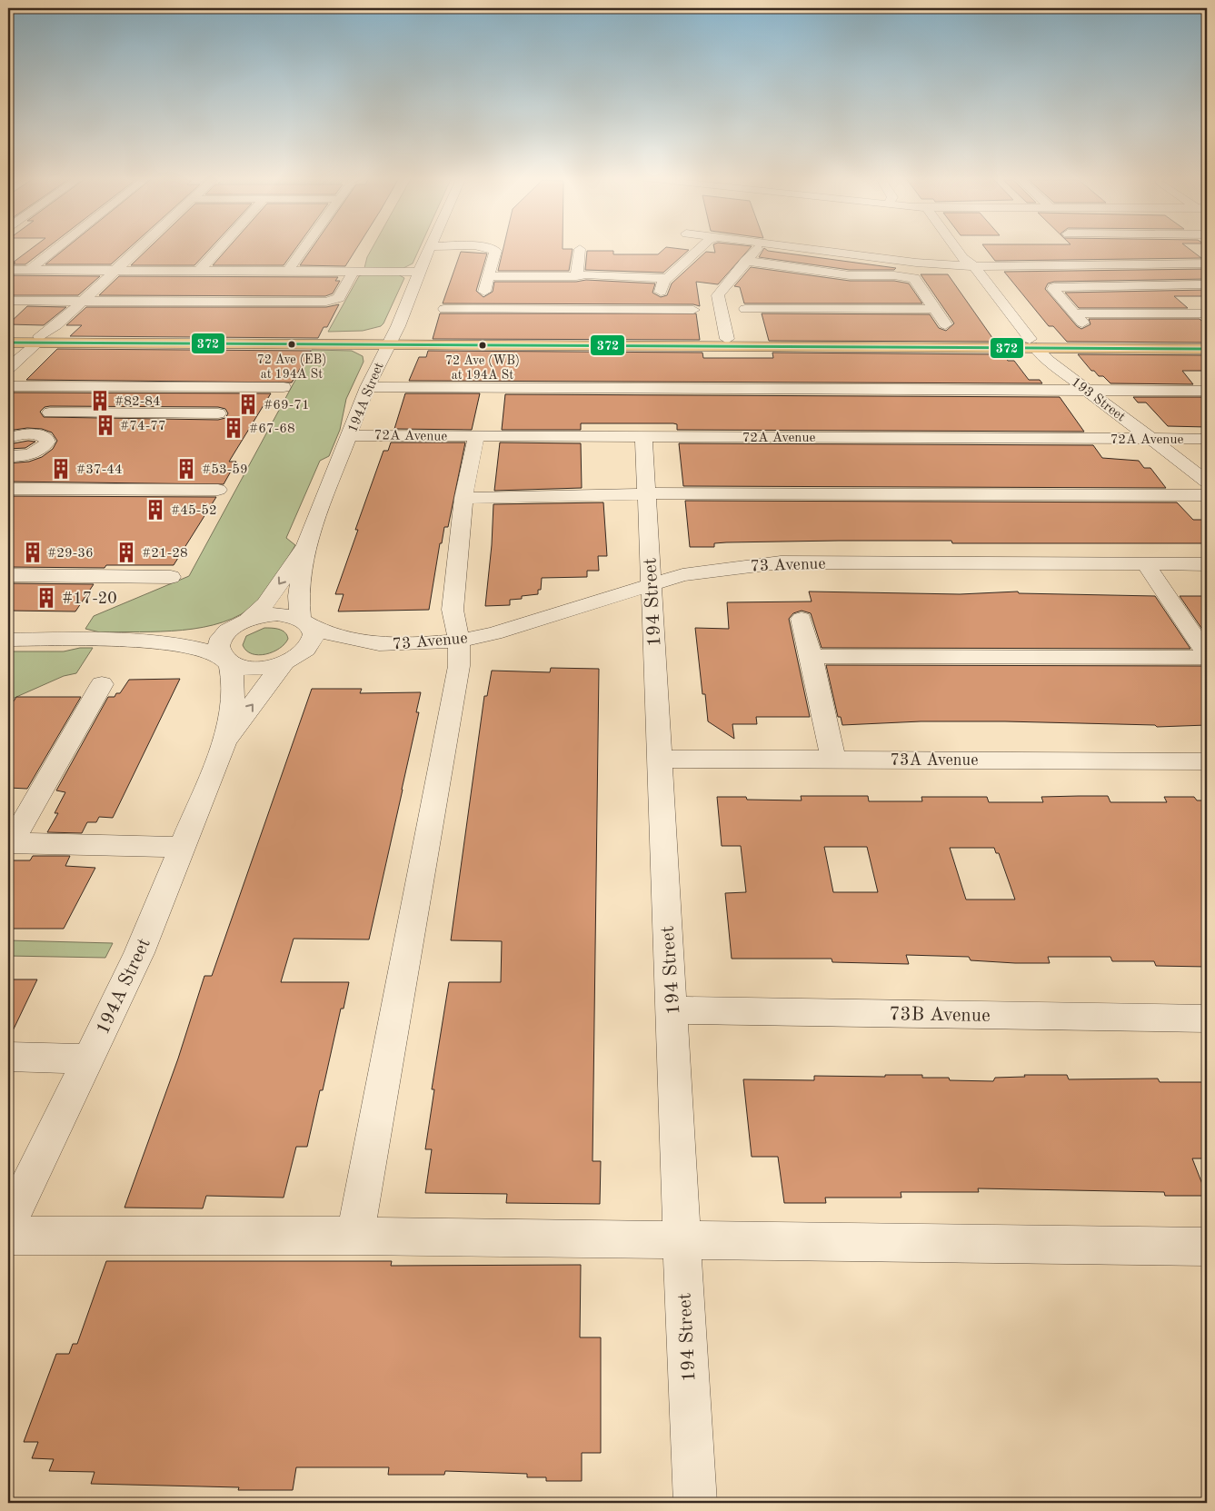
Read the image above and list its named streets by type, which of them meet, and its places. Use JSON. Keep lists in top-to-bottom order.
{
  "streets": {
    "street": [
      "194A Street",
      "193 Street",
      "72A Avenue",
      "73 Avenue",
      "194 Street",
      "73A Avenue",
      "73B Avenue"
    ]
  },
  "crossings": [
    ["194A Street", "72A Avenue"],
    ["194A Street", "73 Avenue"],
    ["193 Street", "72A Avenue"],
    ["72A Avenue", "194 Street"],
    ["73 Avenue", "194 Street"],
    ["194 Street", "73A Avenue"],
    ["194 Street", "73B Avenue"]
  ],
  "places": {
    "other": ["72 Ave (EB) at 194A St", "72 Ave (WB) at 194A St"],
    "building": [
      "#82-84",
      "#69-71",
      "#74-77",
      "#67-68",
      "#37-44",
      "#53-59",
      "#45-52",
      "#29-36",
      "#21-28",
      "#17-20"
    ]
  },
  "lines": ["transit line 372"]
}
